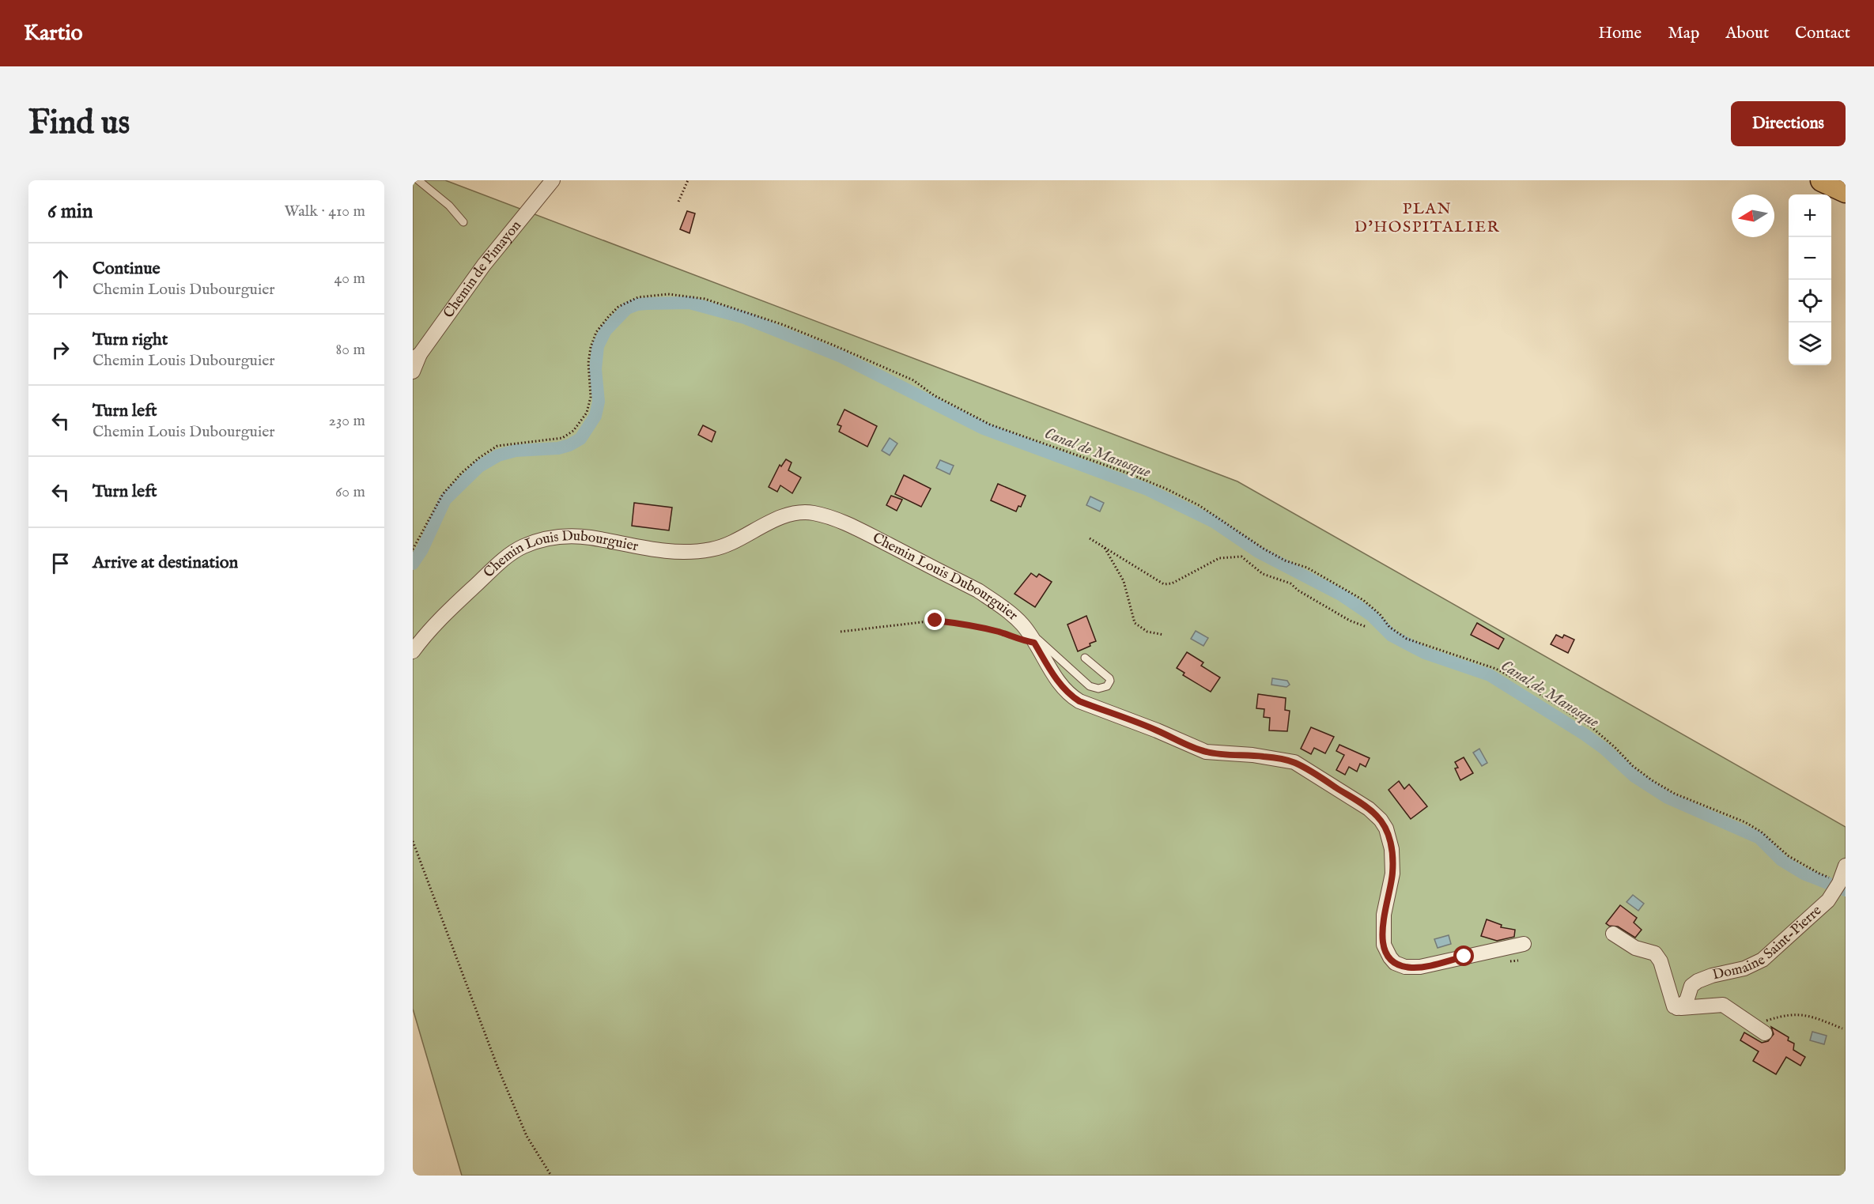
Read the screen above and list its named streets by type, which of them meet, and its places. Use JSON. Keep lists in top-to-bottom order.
{
  "streets": {
    "street": ["Chemin de Pimayon", "Chemin Louis Dubourguier", "Domaine Saint-Pierre"]
  },
  "districts": ["PLAN D'HOSPITALIER"],
  "water": ["Canal de Manosque"],
  "north": "left",
  "page": {
    "header": "Kartio",
    "nav": [
      "Home",
      "Map",
      "About",
      "Contact"
    ],
    "buttons": "Directions",
    "title": "Find us",
    "heading": ["6 min", "Walk · 410 m"],
    "map_buttons": ["+", "−"],
    "list": [
      ["Continue", "Chemin Louis Dubourguier", "40 m"],
      ["Turn right", "Chemin Louis Dubourguier", "80 m"],
      ["Turn left", "Chemin Louis Dubourguier", "230 m"],
      ["Turn left", "60 m"],
      "Arrive at destination"
    ]
  }
}
